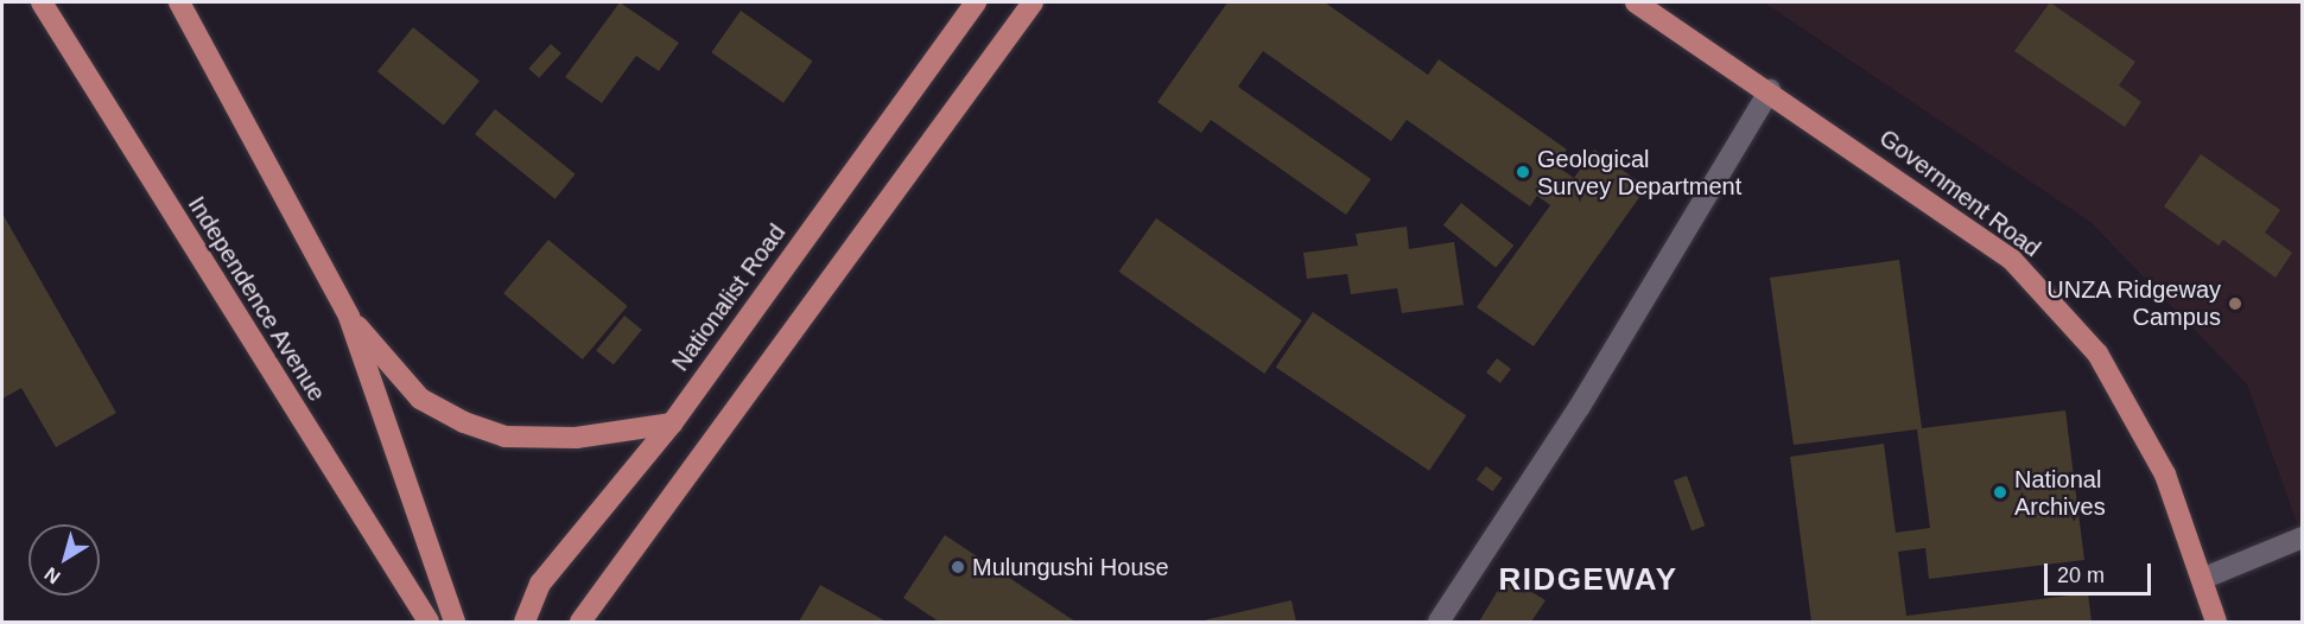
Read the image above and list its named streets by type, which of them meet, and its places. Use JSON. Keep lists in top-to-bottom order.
{
  "streets": {
    "main road": ["Government Road", "Nationalist Road", "Independence Avenue"]
  },
  "districts": ["RIDGEWAY"],
  "places": [
    "Geological Survey Department",
    "UNZA Ridgeway Campus",
    "National Archives",
    "Mulungushi House"
  ],
  "scale_bar": "20 m",
  "north": "bottom left"
}
